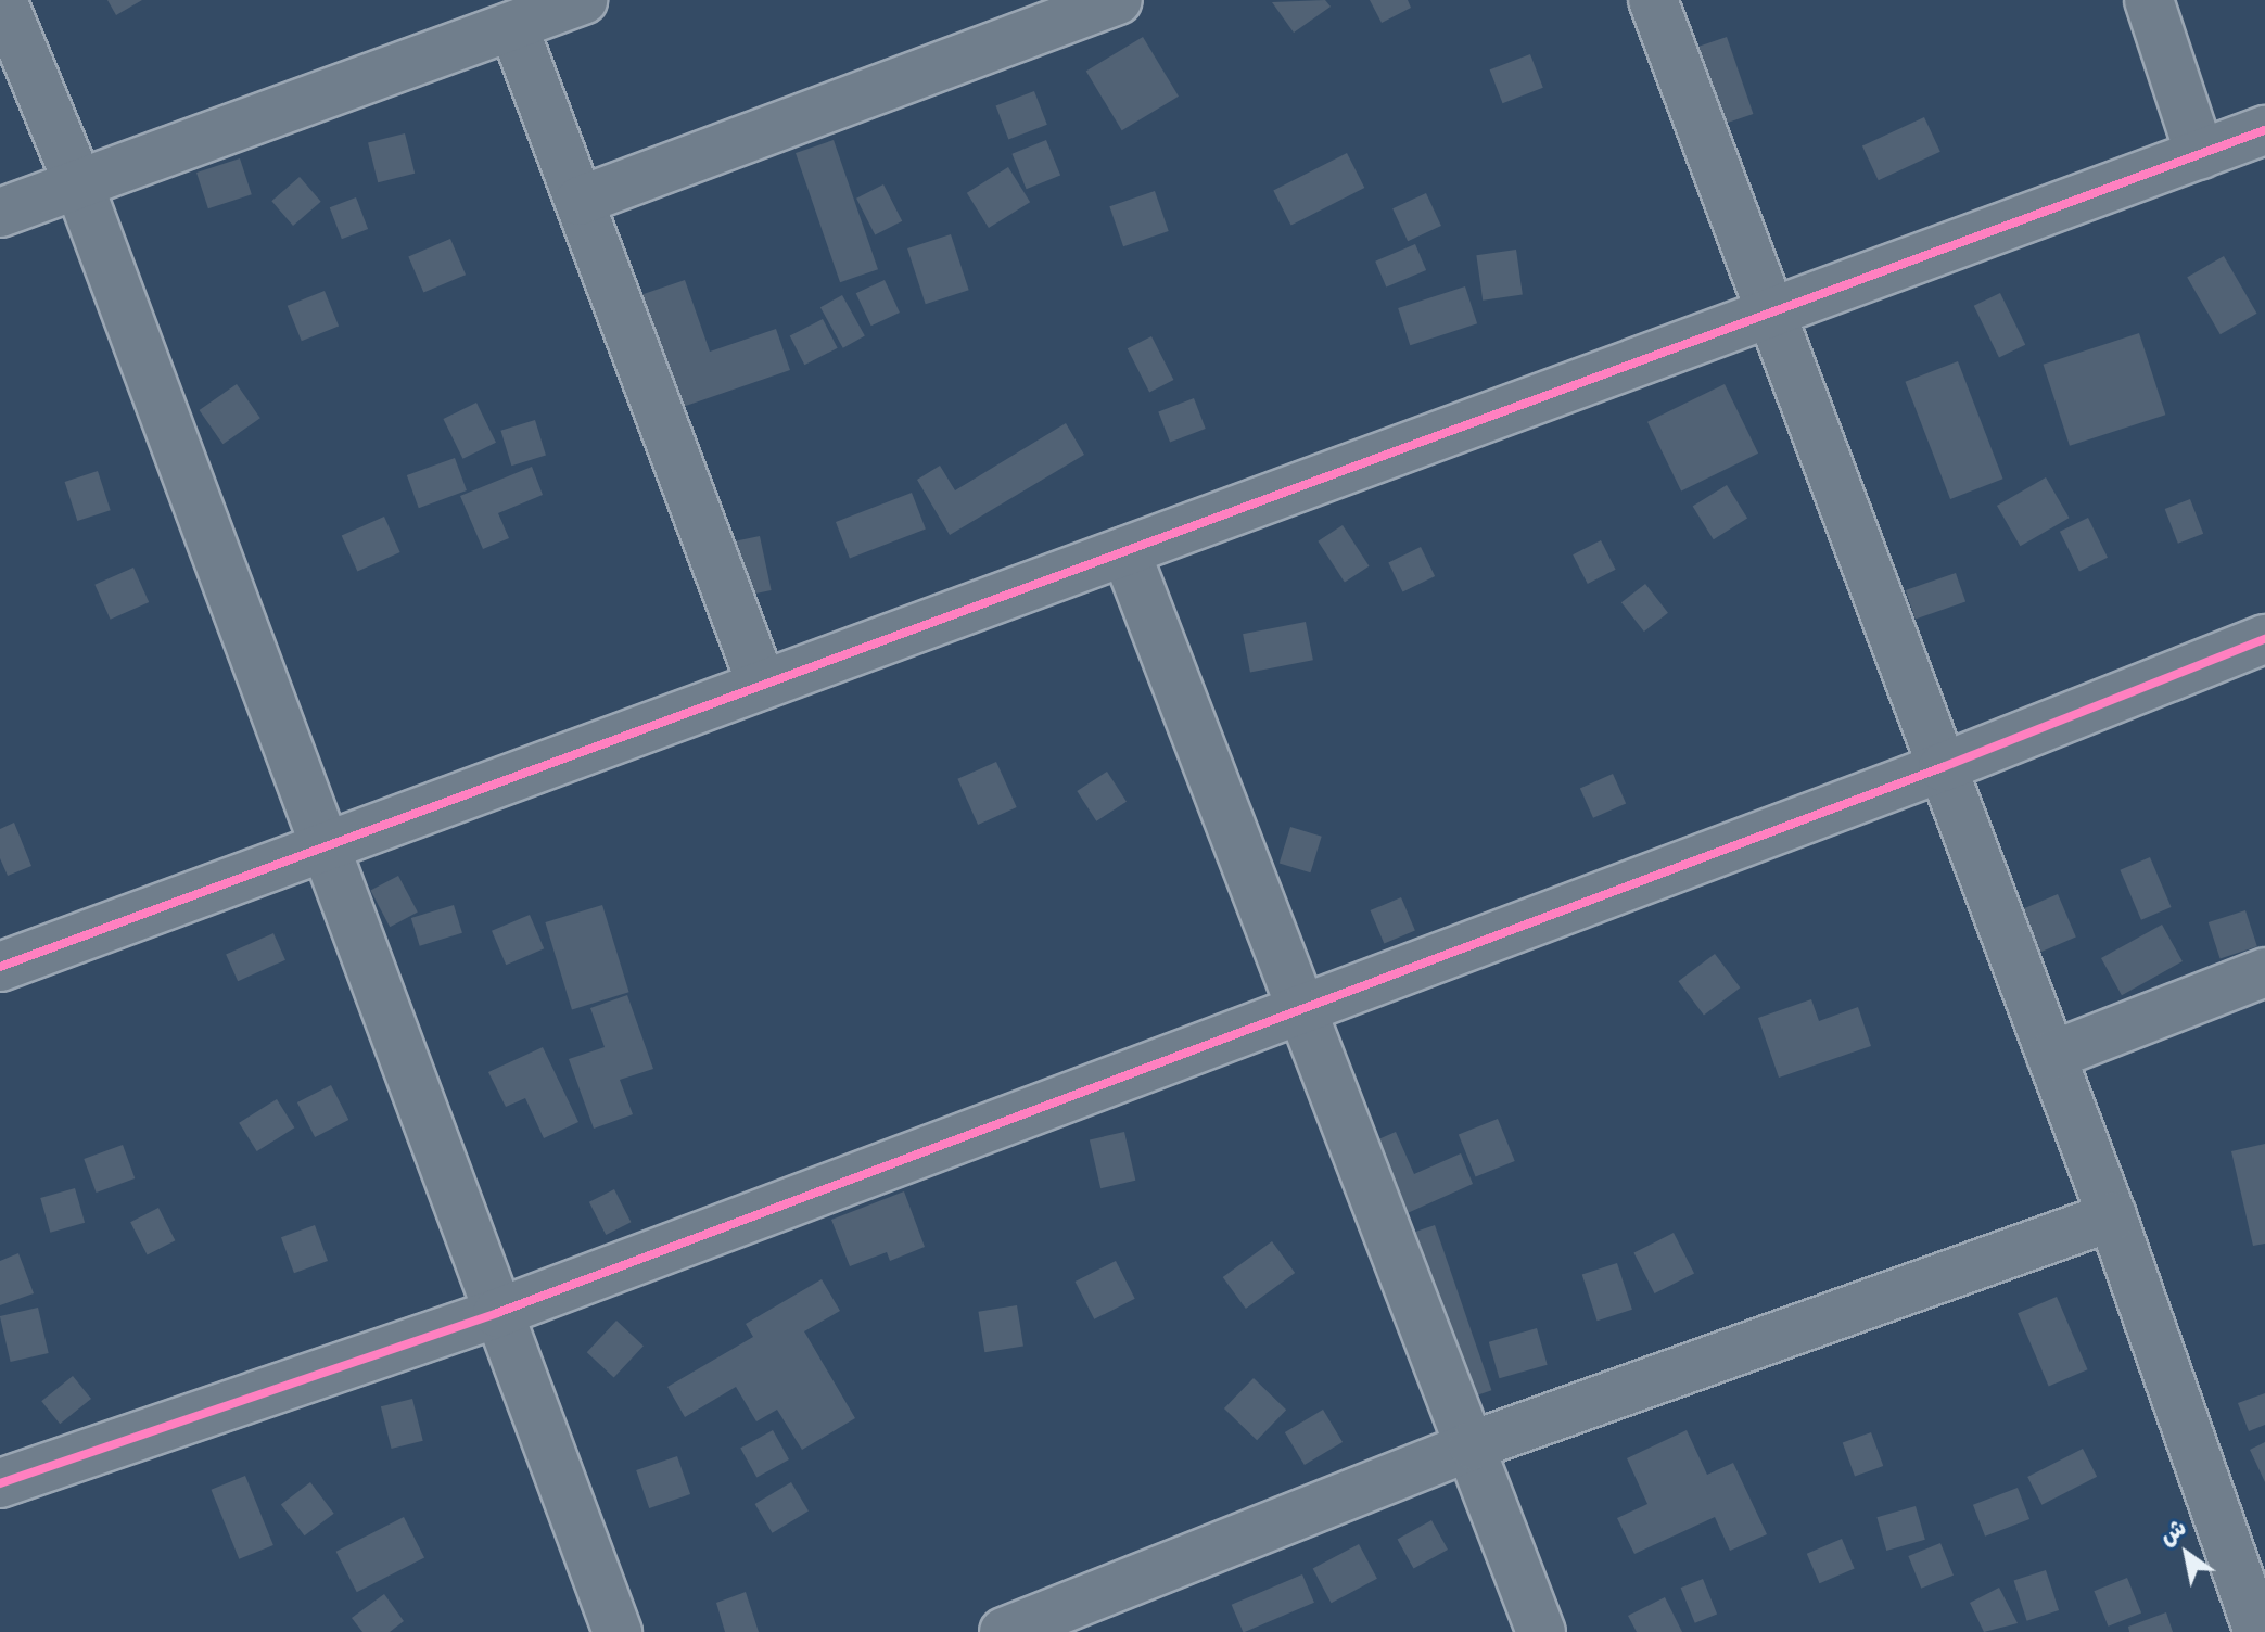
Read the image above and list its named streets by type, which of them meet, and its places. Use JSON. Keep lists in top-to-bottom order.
{
  "north": "top left"
}
